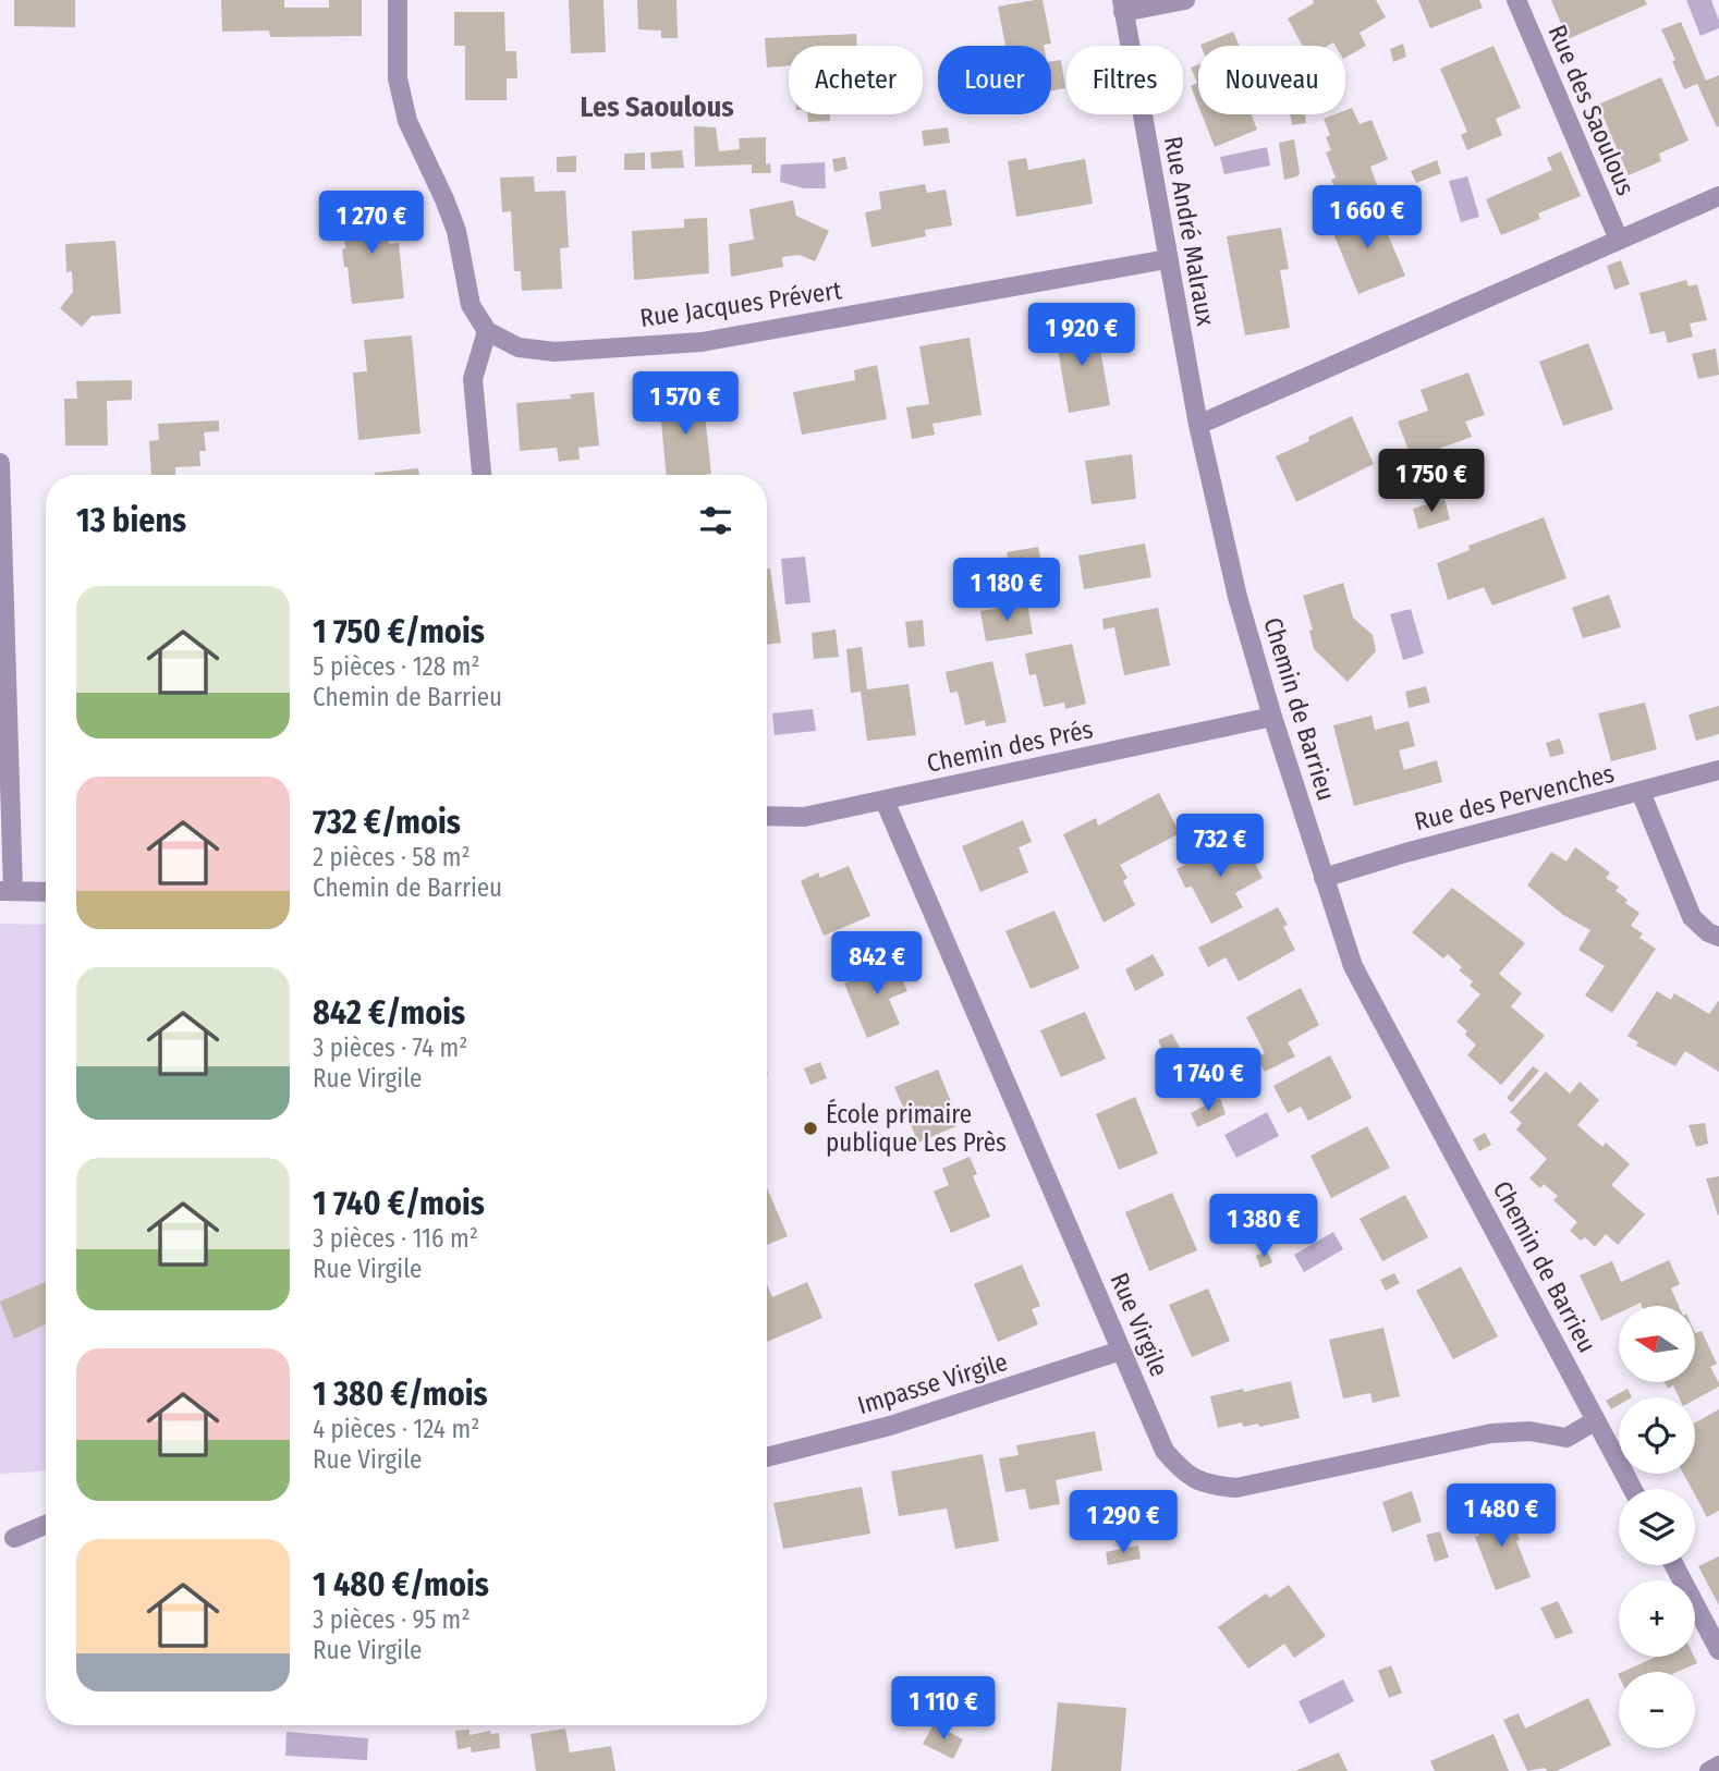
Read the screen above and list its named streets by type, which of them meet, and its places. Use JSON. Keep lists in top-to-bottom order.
{
  "streets": {
    "street": [
      "Rue des Saoulous",
      "Rue André Malraux",
      "Rue Jacques Prévert",
      "Chemin de Barrieu",
      "Chemin des Prés",
      "Rue des Pervenches",
      "Rue Virgile",
      "Impasse Virgile"
    ]
  },
  "crossings": [
    ["Rue André Malraux", "Rue Jacques Prévert"],
    ["Rue André Malraux", "Chemin de Barrieu"],
    ["Chemin de Barrieu", "Chemin des Prés"],
    ["Chemin de Barrieu", "Rue des Pervenches"],
    ["Chemin de Barrieu", "Rue Virgile"],
    ["Chemin des Prés", "Rue Virgile"],
    ["Rue Virgile", "Impasse Virgile"]
  ],
  "districts": ["Les Saoulous"],
  "places": ["École primaire publique Les Près"],
  "north": "left",
  "page": {
    "chip": [
      "Acheter",
      "Louer",
      "Filtres",
      "Nouveau"
    ],
    "price": [
      "1 660 €",
      "1 270 €",
      "1 920 €",
      "1 570 €",
      "1 750 €",
      "1 180 €",
      "732 €",
      "842 €",
      "1 740 €",
      "1 380 €",
      "1 480 €",
      "1 290 €",
      "1 110 €"
    ],
    "heading": "13 biens",
    "list": [
      {
        "name": "1 750 €/mois",
        "note": "5 pièces · 128 m² · Chemin de Barrieu"
      },
      {
        "name": "732 €/mois",
        "note": "2 pièces · 58 m² · Chemin de Barrieu"
      },
      {
        "name": "842 €/mois",
        "note": "3 pièces · 74 m² · Rue Virgile"
      },
      {
        "name": "1 740 €/mois",
        "note": "3 pièces · 116 m² · Rue Virgile"
      },
      {
        "name": "1 380 €/mois",
        "note": "4 pièces · 124 m² · Rue Virgile"
      },
      {
        "name": "1 480 €/mois",
        "note": "3 pièces · 95 m² · Rue Virgile"
      }
    ],
    "map_buttons": ["+", "−"]
  }
}
